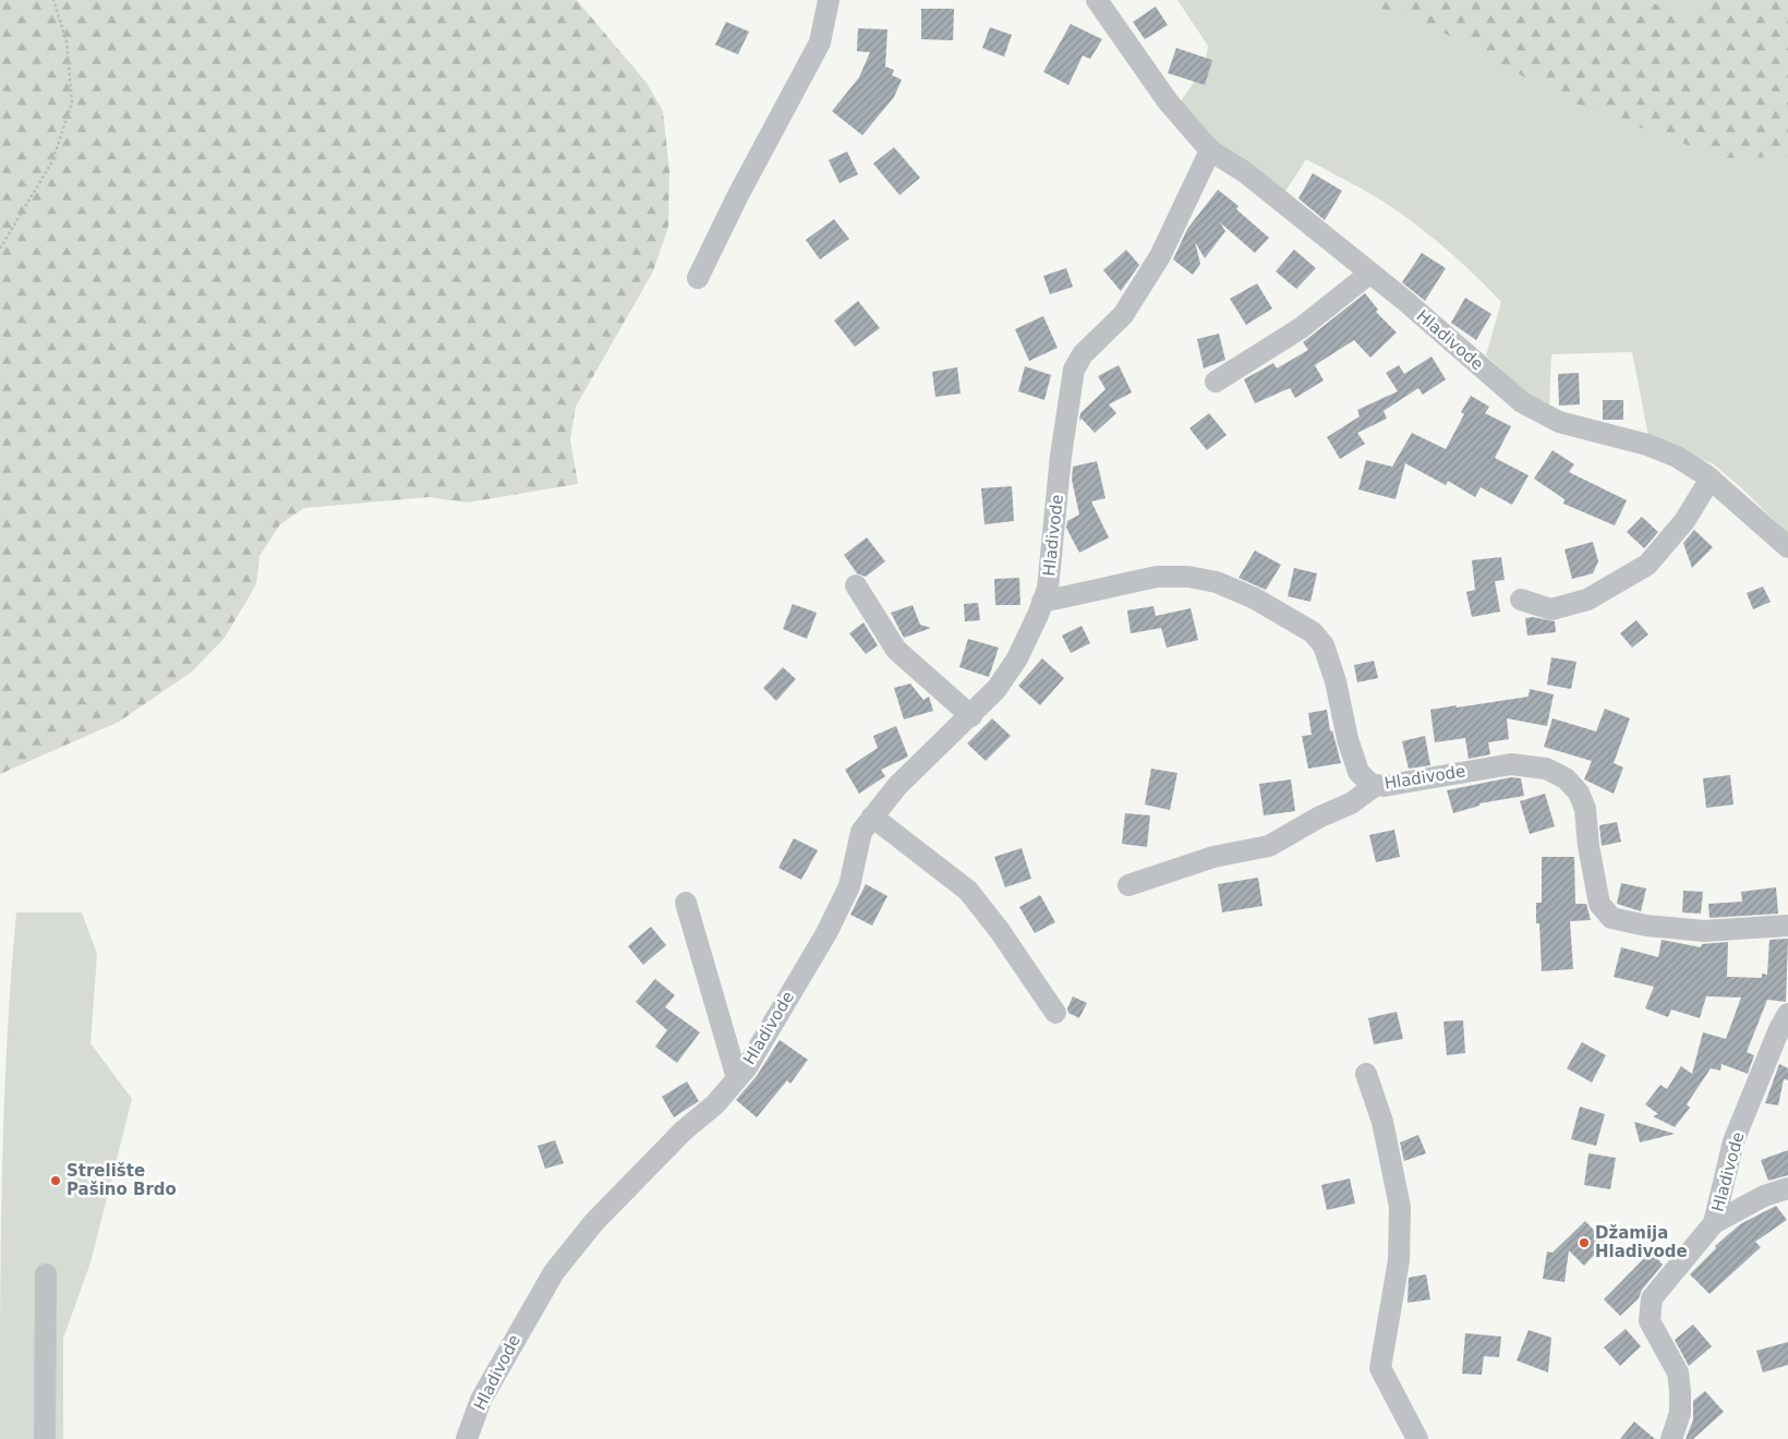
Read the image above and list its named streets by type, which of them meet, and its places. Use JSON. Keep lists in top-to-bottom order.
{
  "streets": {
    "street": ["Hladivode"]
  },
  "places": ["Strelište Pašino Brdo", "Džamija Hladivode"]
}
